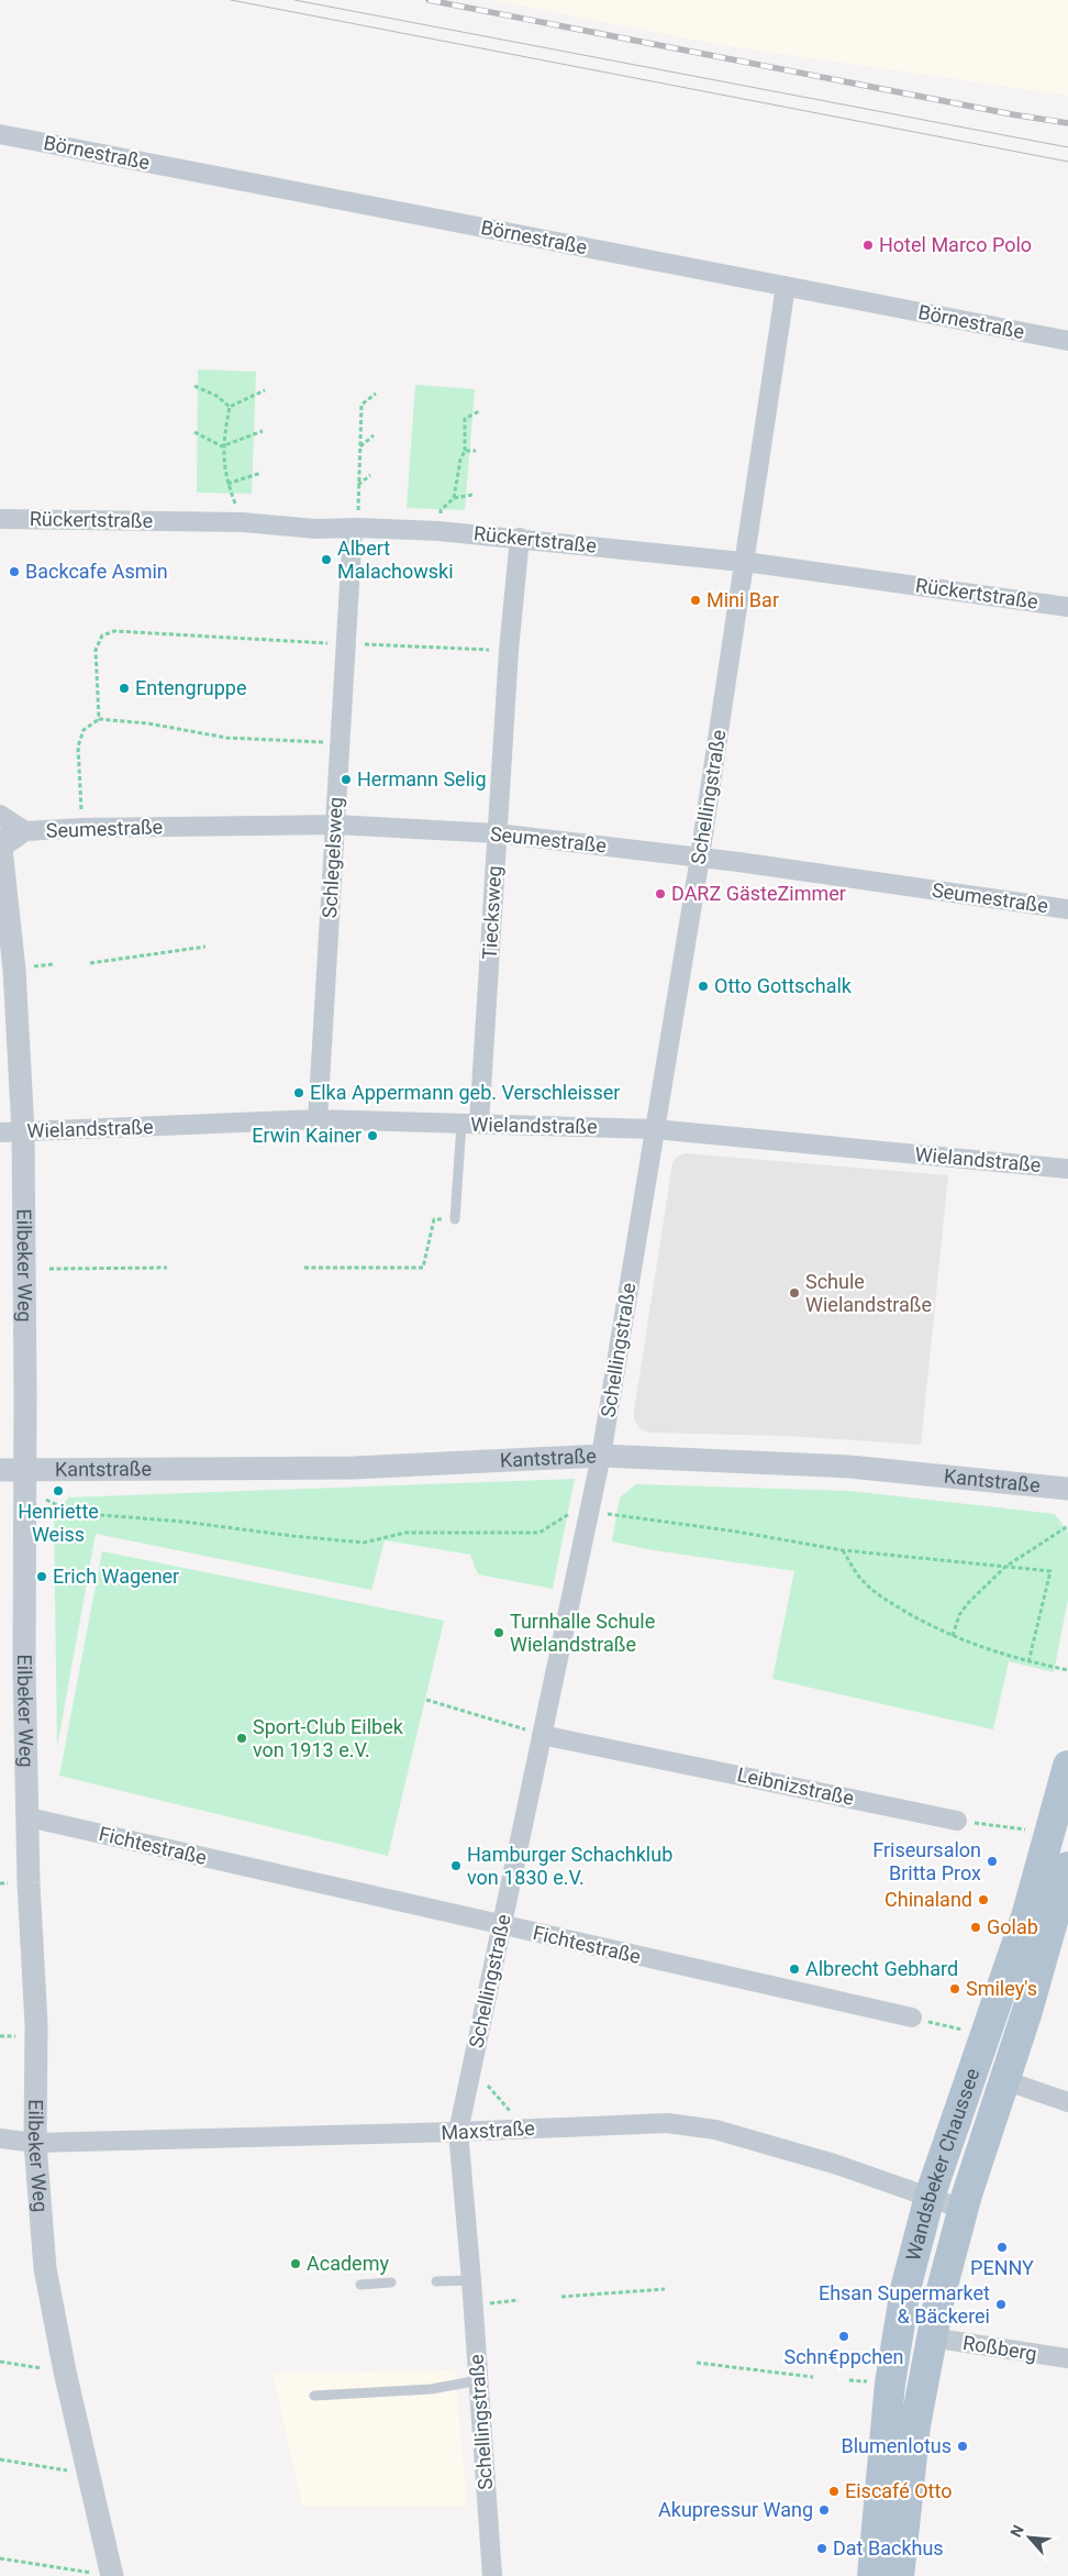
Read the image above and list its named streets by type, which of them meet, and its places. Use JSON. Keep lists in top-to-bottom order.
{
  "streets": {
    "main road": ["Wandsbeker Chaussee"],
    "street": [
      "Börnestraße",
      "Rückertstraße",
      "Schellingstraße",
      "Seumestraße",
      "Schlegelsweg",
      "Tiecksweg",
      "Wielandstraße",
      "Eilbeker Weg",
      "Kantstraße",
      "Leibnizstraße",
      "Fichtestraße",
      "Maxstraße",
      "Roßberg"
    ]
  },
  "crossings": [
    ["Börnestraße", "Schellingstraße"],
    ["Rückertstraße", "Schellingstraße"],
    ["Rückertstraße", "Schlegelsweg"],
    ["Rückertstraße", "Tiecksweg"],
    ["Schellingstraße", "Seumestraße"],
    ["Schellingstraße", "Wielandstraße"],
    ["Schellingstraße", "Kantstraße"],
    ["Schellingstraße", "Leibnizstraße"],
    ["Schellingstraße", "Fichtestraße"],
    ["Schellingstraße", "Maxstraße"],
    ["Seumestraße", "Schlegelsweg"],
    ["Seumestraße", "Tiecksweg"],
    ["Seumestraße", "Eilbeker Weg"],
    ["Schlegelsweg", "Wielandstraße"],
    ["Tiecksweg", "Wielandstraße"],
    ["Wielandstraße", "Eilbeker Weg"],
    ["Eilbeker Weg", "Kantstraße"],
    ["Eilbeker Weg", "Fichtestraße"],
    ["Eilbeker Weg", "Maxstraße"],
    ["Maxstraße", "Wandsbeker Chaussee"],
    ["Wandsbeker Chaussee", "Roßberg"]
  ],
  "places": [
    "Hotel Marco Polo",
    "Albert Malachowski",
    "Backcafe Asmin",
    "Mini Bar",
    "Entengruppe",
    "Hermann Selig",
    "DARZ GästeZimmer",
    "Otto Gottschalk",
    "Elka Appermann geb. Verschleisser",
    "Erwin Kainer",
    "Schule Wielandstraße",
    "Henriette Weiss",
    "Erich Wagener",
    "Turnhalle Schule Wielandstraße",
    "Sport-Club Eilbek von 1913 e.V.",
    "Friseursalon Britta Prox",
    "Hamburger Schachklub von 1830 e.V.",
    "Chinaland",
    "Golab",
    "Albrecht Gebhard",
    "Smiley's",
    "PENNY",
    "Academy",
    "Ehsan Supermarket & Bäckerei",
    "Schn€ppchen",
    "Blumenlotus",
    "Eiscafé Otto",
    "Akupressur Wang",
    "Dat Backhus"
  ],
  "north": "top left"
}
